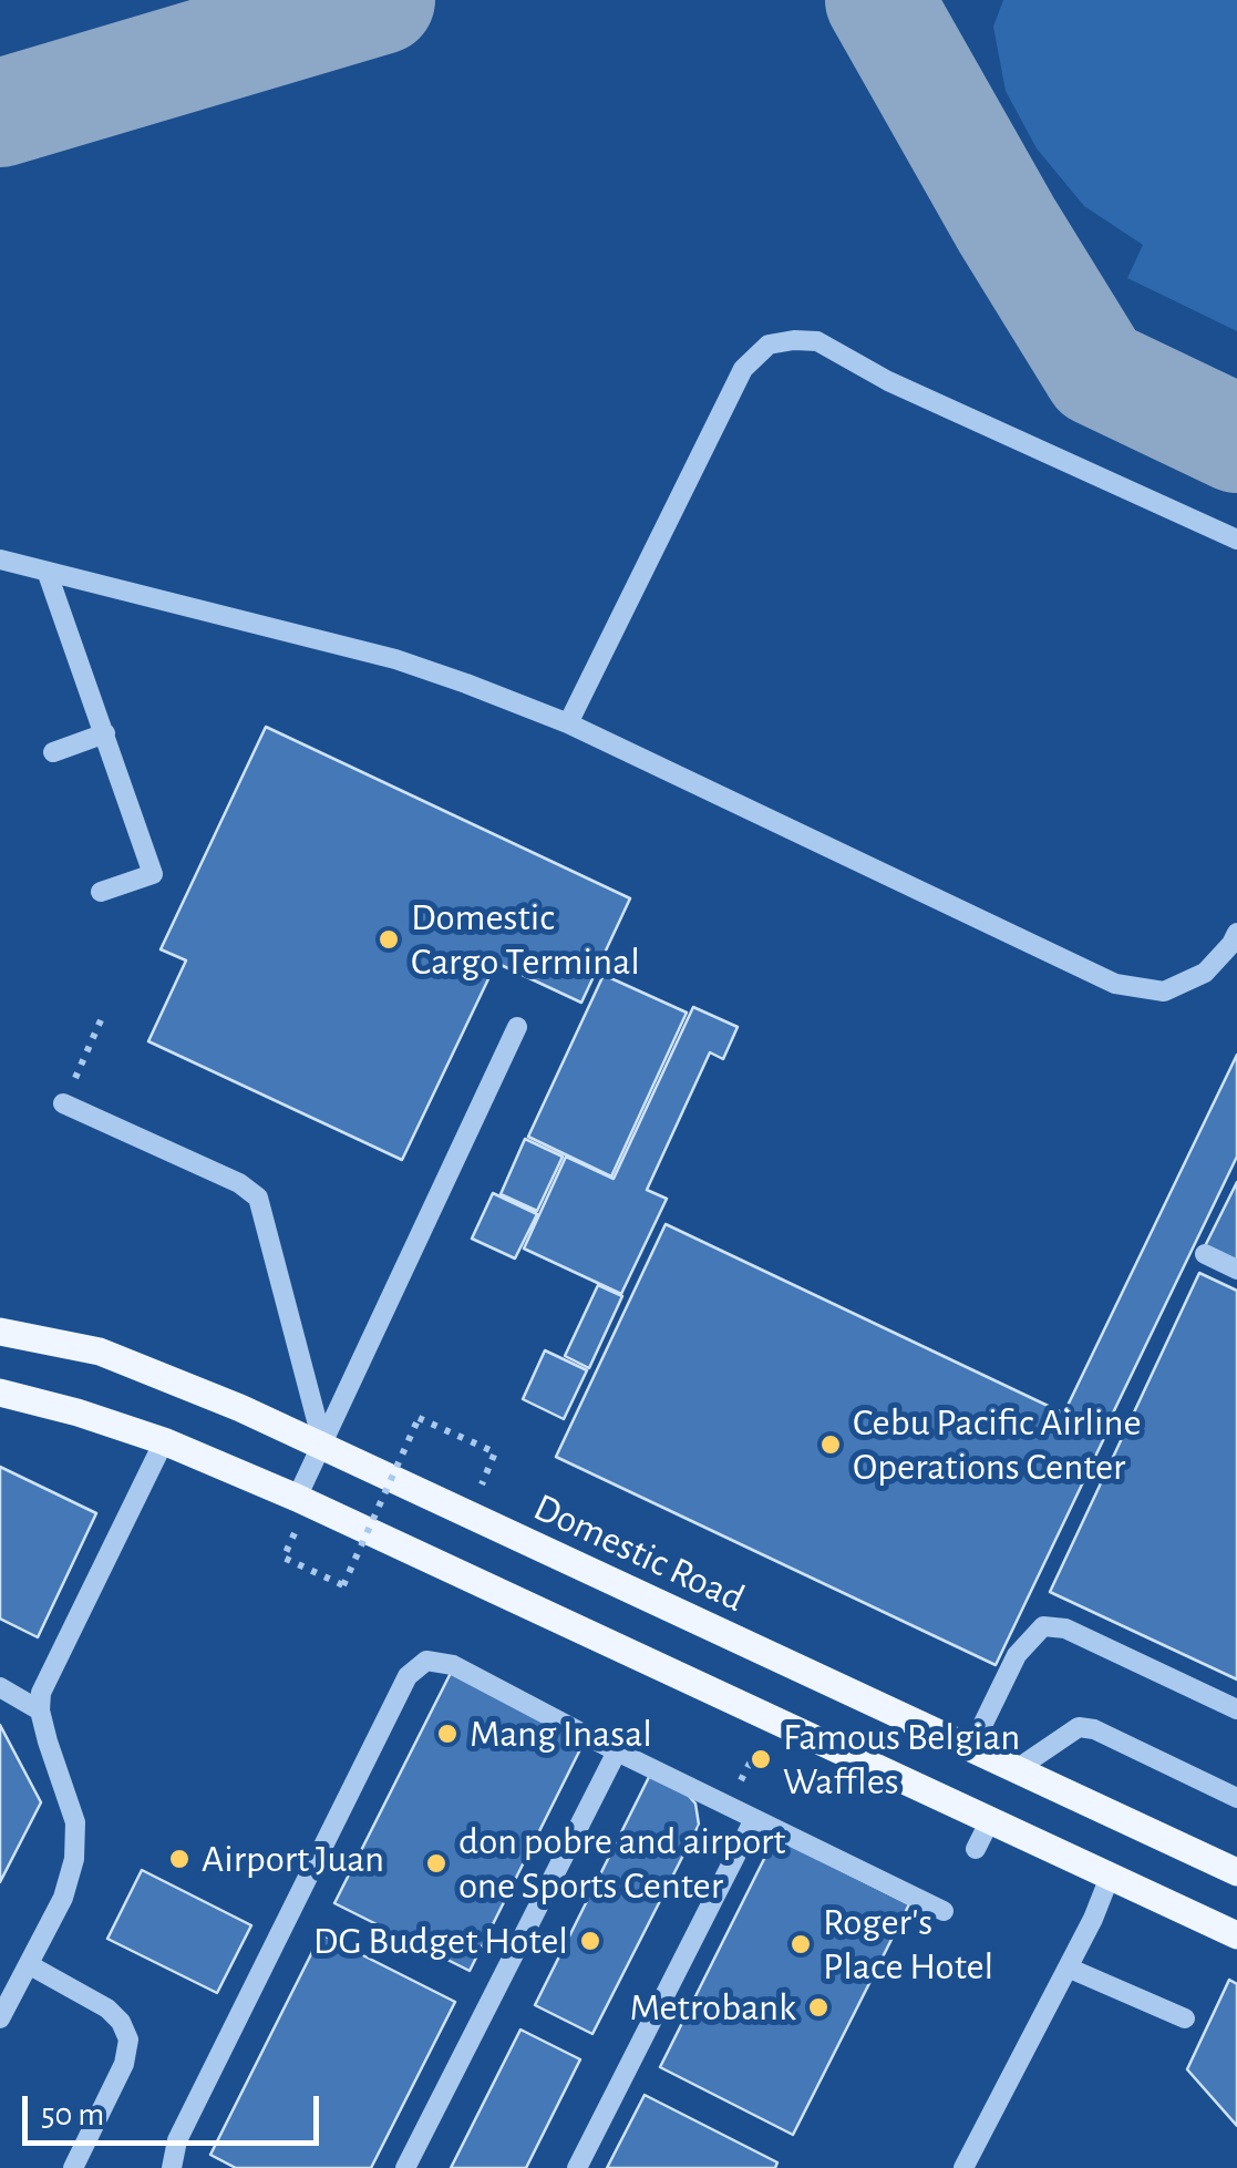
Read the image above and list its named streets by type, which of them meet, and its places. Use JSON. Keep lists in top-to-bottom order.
{
  "streets": {
    "main road": ["Domestic Road"]
  },
  "places": [
    "Domestic Cargo Terminal",
    "Cebu Pacific Airline Operations Center",
    "Mang Inasal",
    "Famous Belgian Waffles",
    "Airport Juan",
    "don pobre and airport one Sports Center",
    "DG Budget Hotel",
    "Roger's Place Hotel",
    "Metrobank"
  ],
  "scale_bar": "50 m"
}
